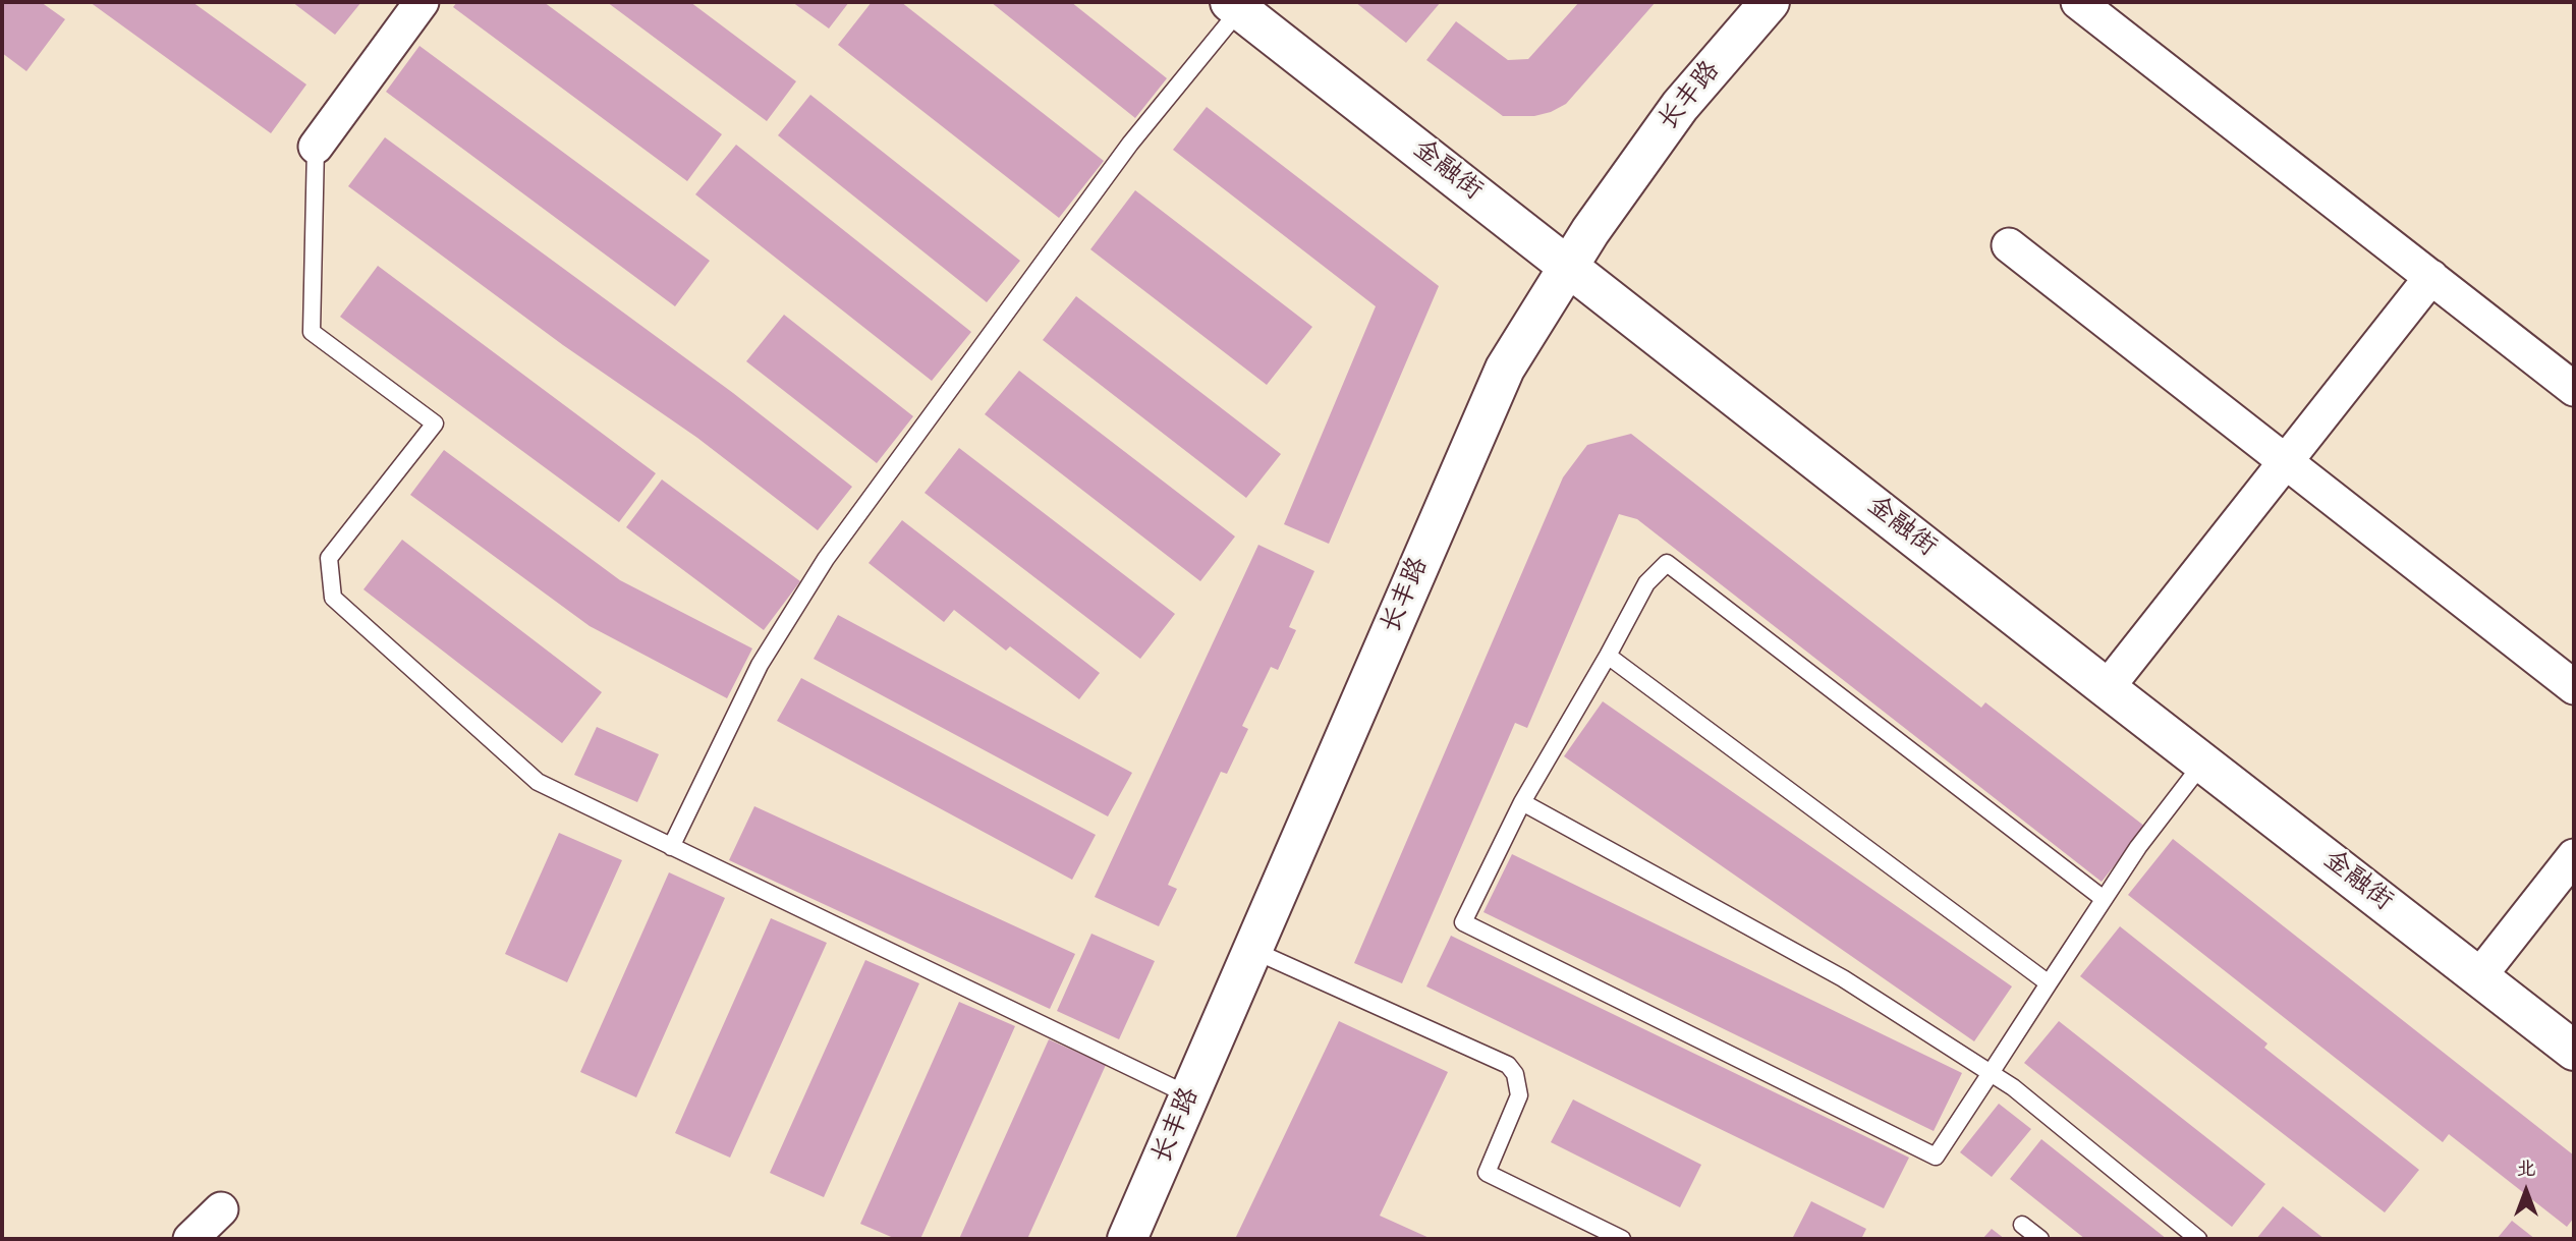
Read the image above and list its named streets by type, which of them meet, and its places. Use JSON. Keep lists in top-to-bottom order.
{
  "streets": {
    "street": ["长丰路", "金融街"]
  },
  "crossings": [
    ["长丰路", "金融街"]
  ],
  "north": "top"
}
